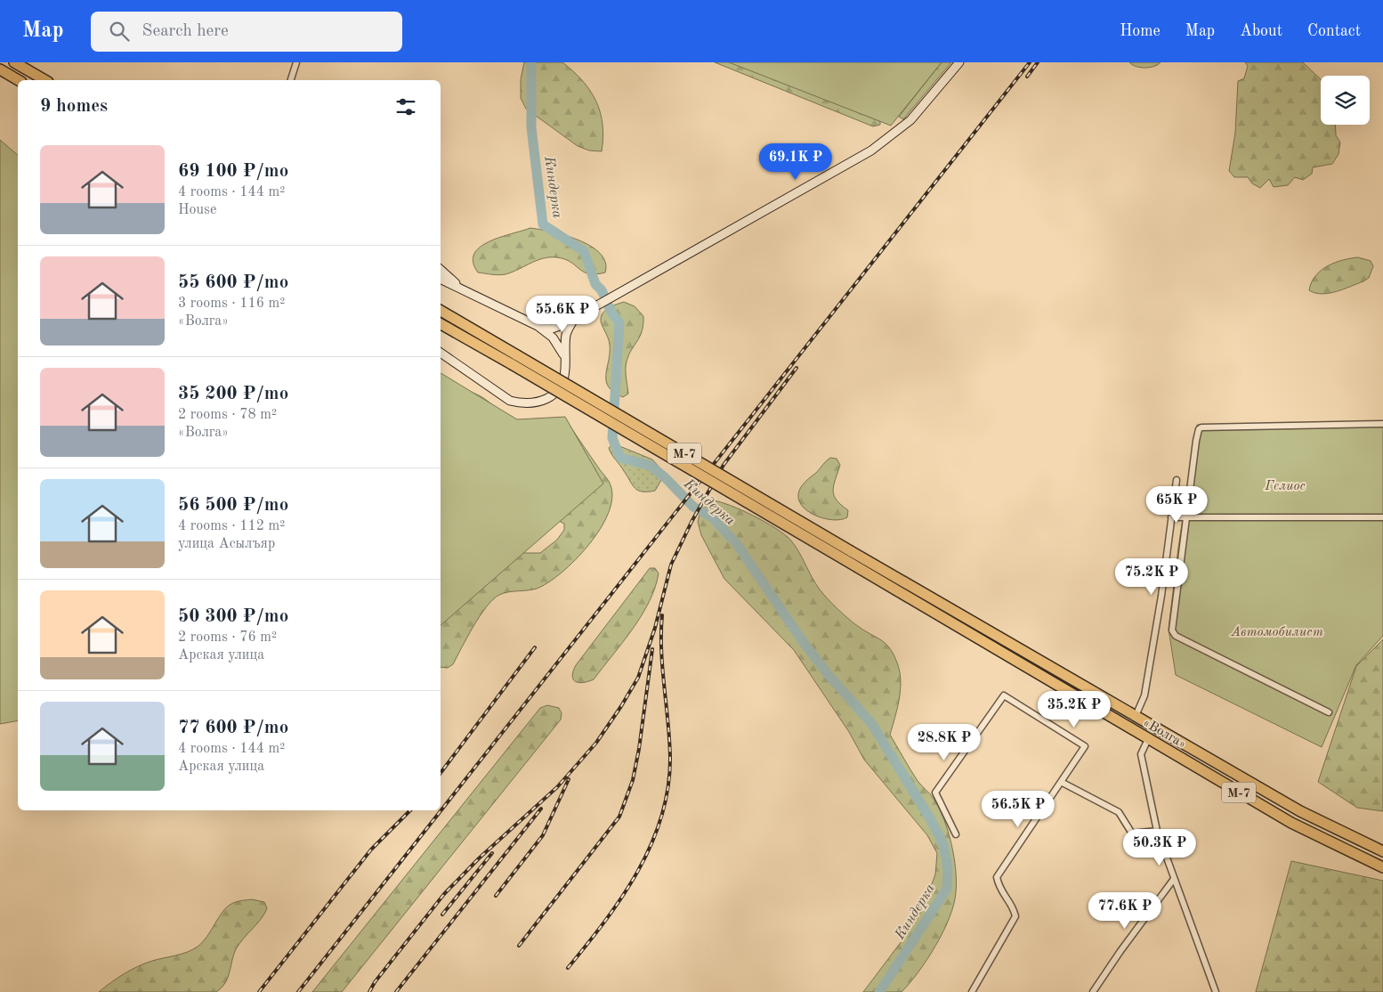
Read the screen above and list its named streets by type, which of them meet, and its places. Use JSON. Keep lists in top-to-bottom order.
{
  "streets": {
    "highway": ["М-7", "«Волга»"]
  },
  "crossings": [
    ["М-7", "«Волга»"]
  ],
  "water": ["Киндерка"],
  "parks": ["Гелиос", "Автомобилист"],
  "page": {
    "header": "Map",
    "search": "Search here",
    "nav": [
      "Home",
      "Map",
      "About",
      "Contact"
    ],
    "heading": "9 homes",
    "list": [
      {
        "name": "69 100 ₽/mo",
        "note": "4 rooms · 144 m² · House"
      },
      {
        "name": "55 600 ₽/mo",
        "note": "3 rooms · 116 m² · «Волга»"
      },
      {
        "name": "35 200 ₽/mo",
        "note": "2 rooms · 78 m² · «Волга»"
      },
      {
        "name": "56 500 ₽/mo",
        "note": "4 rooms · 112 m² · улица Асылъяр"
      },
      {
        "name": "50 300 ₽/mo",
        "note": "2 rooms · 76 m² · Арская улица"
      },
      {
        "name": "77 600 ₽/mo",
        "note": "4 rooms · 144 m² · Арская улица"
      }
    ],
    "price": [
      "69.1K ₽",
      "55.6K ₽",
      "65K ₽",
      "75.2K ₽",
      "35.2K ₽",
      "28.8K ₽",
      "56.5K ₽",
      "50.3K ₽",
      "77.6K ₽"
    ]
  }
}
